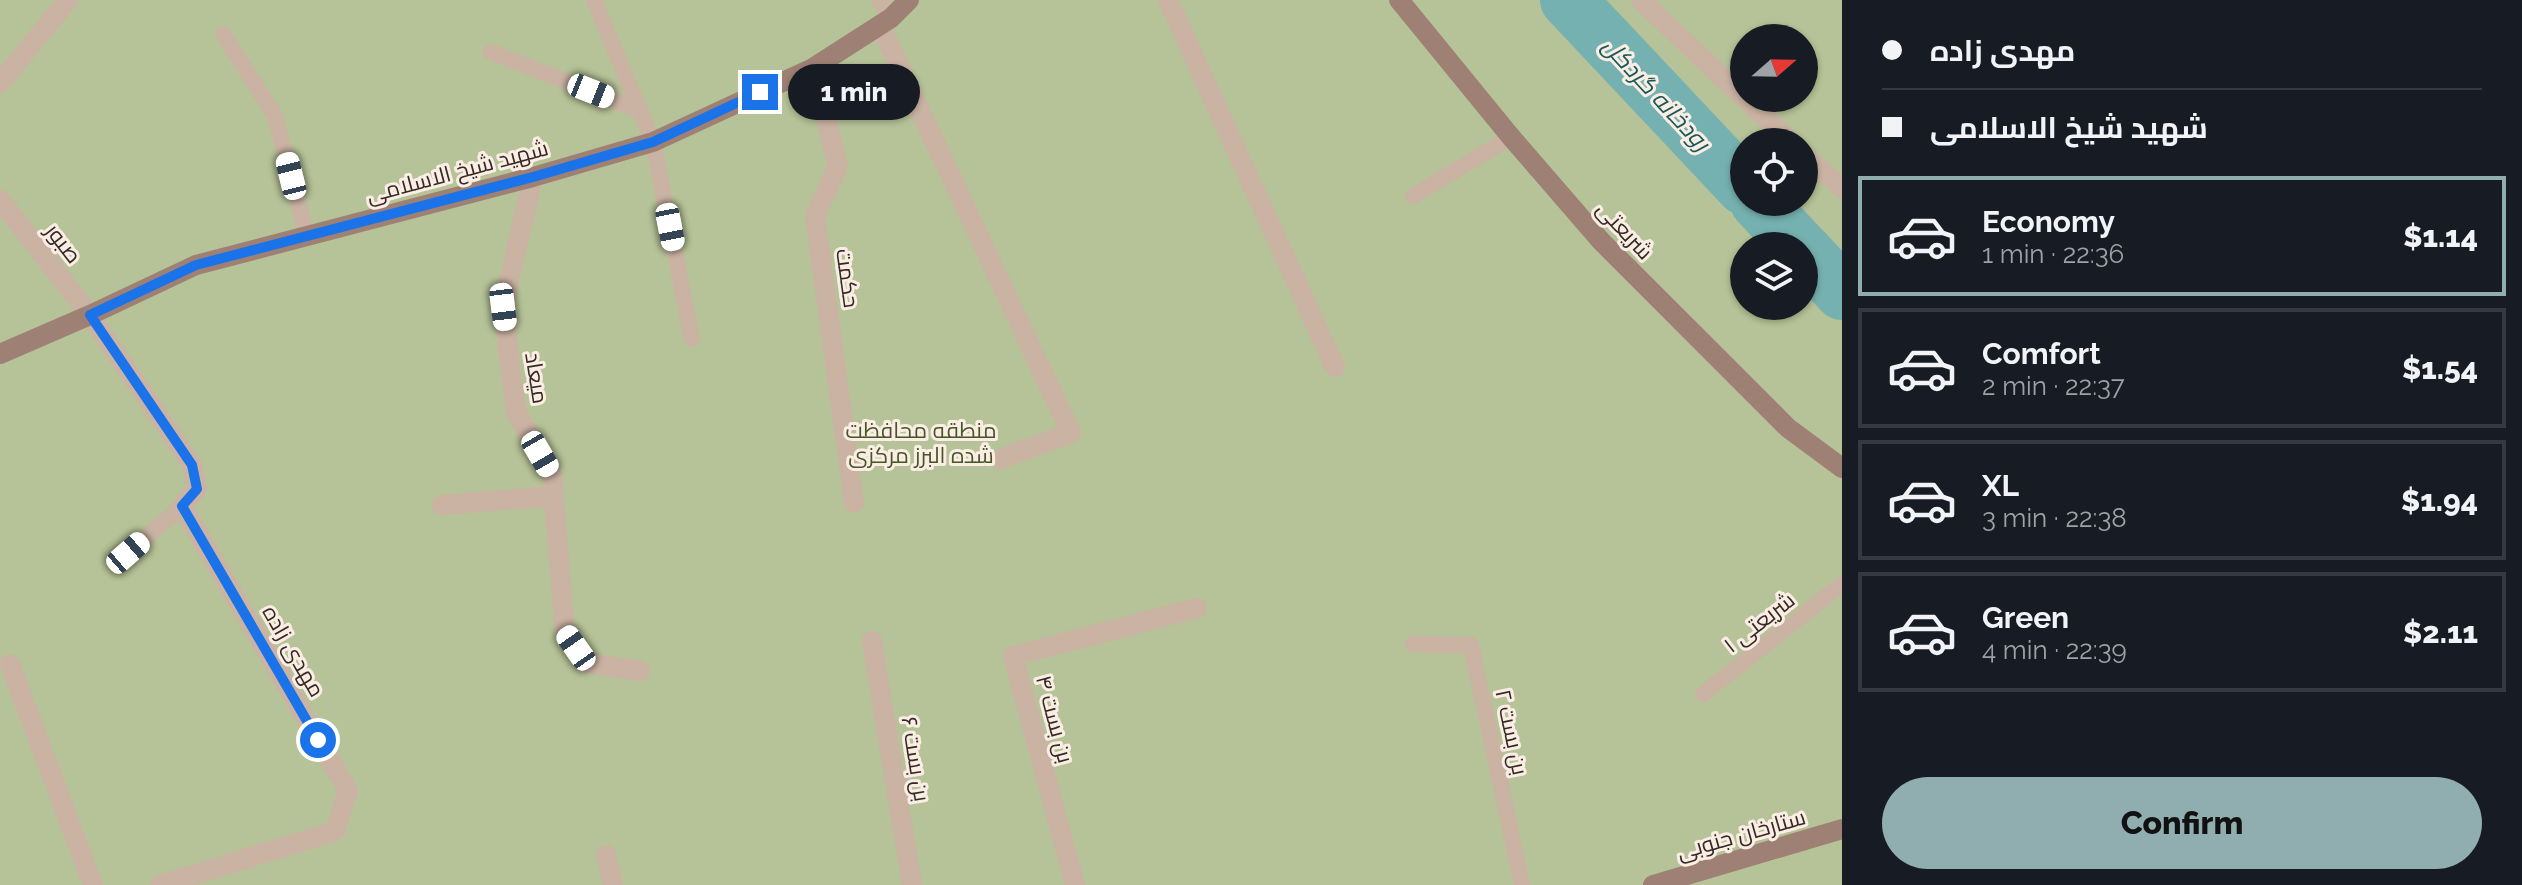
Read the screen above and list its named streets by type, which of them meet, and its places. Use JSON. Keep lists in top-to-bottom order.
{
  "streets": {
    "street": [
      "شهید شیخ الاسلامی",
      "شریعتی",
      "صبور",
      "حکمت",
      "میعاد",
      "مهدی زاده",
      "بن بست ۴",
      "بن بست ۶",
      "ستارخان جنوبی"
    ],
    "lane": ["شریعتی ۱", "بن بست ۲"]
  },
  "crossings": [
    ["شهید شیخ الاسلامی", "صبور"],
    ["شهید شیخ الاسلامی", "حکمت"],
    ["شهید شیخ الاسلامی", "میعاد"],
    ["صبور", "مهدی زاده"]
  ],
  "water": ["رودخانه گردکل"],
  "parks": ["منطقه محافظت شده البرز مرکزی"],
  "north": "right",
  "page": {
    "banner": ["مهدی زاده", "شهید شیخ الاسلامی"],
    "bubble": "1 min",
    "list": [
      {
        "name": "Economy",
        "note": "1 min · 22:36",
        "value": "$1.14"
      },
      {
        "name": "Comfort",
        "note": "2 min · 22:37",
        "value": "$1.54"
      },
      {
        "name": "XL",
        "note": "3 min · 22:38",
        "value": "$1.94"
      },
      {
        "name": "Green",
        "note": "4 min · 22:39",
        "value": "$2.11"
      }
    ],
    "buttons": "Confirm"
  }
}
